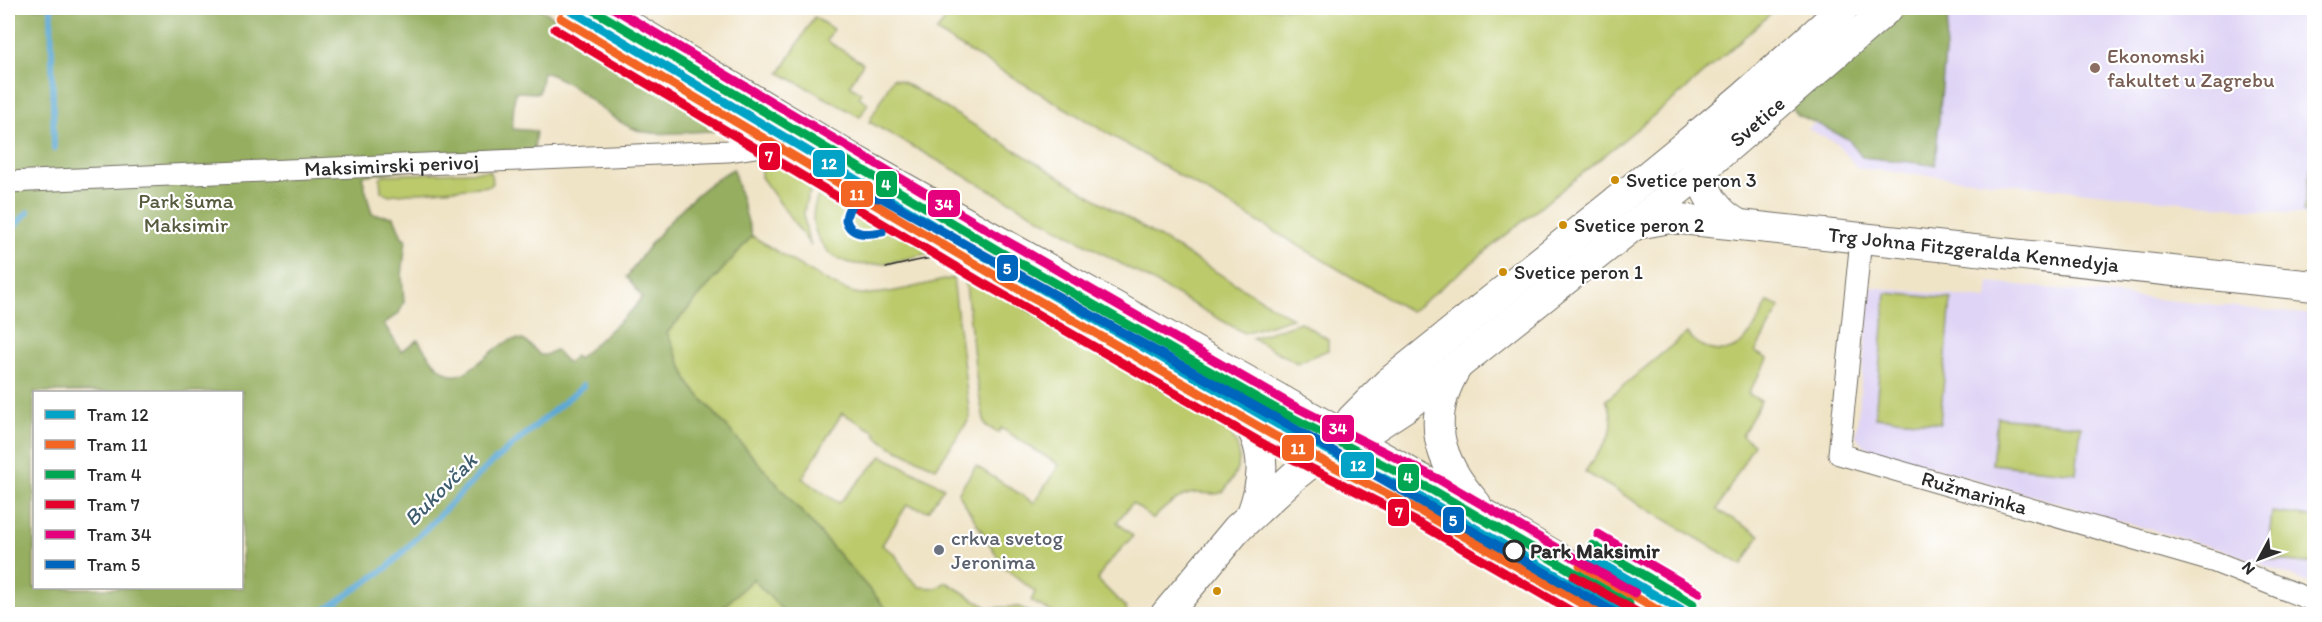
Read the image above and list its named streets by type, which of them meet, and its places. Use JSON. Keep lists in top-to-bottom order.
{
  "streets": {
    "main road": ["Svetice", "Trg Johna Fitzgeralda Kennedyja"],
    "street": ["Maksimirski perivoj", "Ružmarinka"]
  },
  "crossings": [
    ["Svetice", "Trg Johna Fitzgeralda Kennedyja"],
    ["Trg Johna Fitzgeralda Kennedyja", "Ružmarinka"]
  ],
  "water": ["Bukovčak"],
  "parks": ["Park šuma Maksimir"],
  "places": [
    "Ekonomski fakultet u Zagrebu",
    "Svetice peron 3",
    "Svetice peron 2",
    "Svetice peron 1",
    "crkva svetog Jeronima",
    "Park Maksimir"
  ],
  "lines": [
    "tram line 12",
    "tram line 4",
    "tram line 34",
    "tram line 11",
    "tram line 7",
    "tram line 5"
  ],
  "legend": [
    "Tram 12",
    "Tram 11",
    "Tram 4",
    "Tram 7",
    "Tram 34",
    "Tram 5"
  ],
  "north": "bottom left"
}
